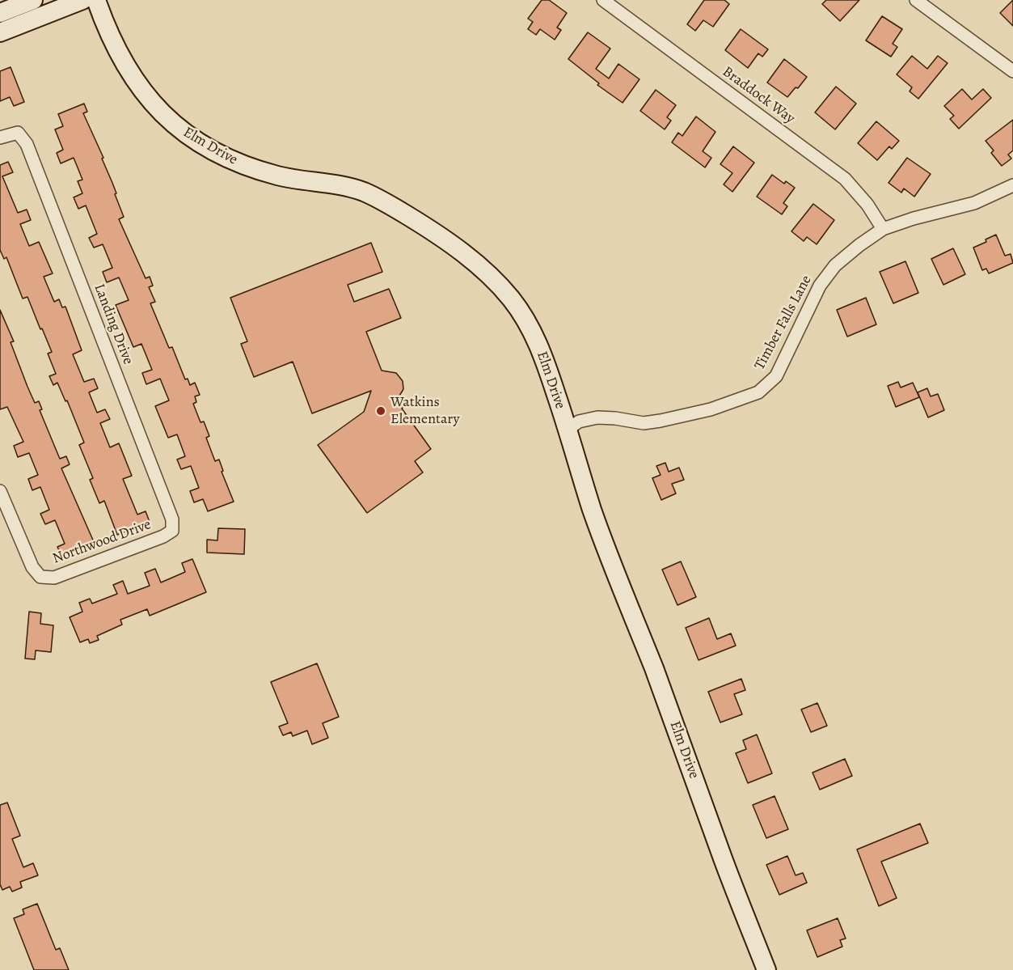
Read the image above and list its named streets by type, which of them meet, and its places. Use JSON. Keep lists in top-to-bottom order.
{
  "streets": {
    "street": [
      "Braddock Way",
      "Elm Drive",
      "Timber Falls Lane",
      "Landing Drive",
      "Northwood Drive"
    ]
  },
  "crossings": [
    ["Braddock Way", "Timber Falls Lane"],
    ["Elm Drive", "Timber Falls Lane"],
    ["Landing Drive", "Northwood Drive"]
  ],
  "places": ["Watkins Elementary"]
}
